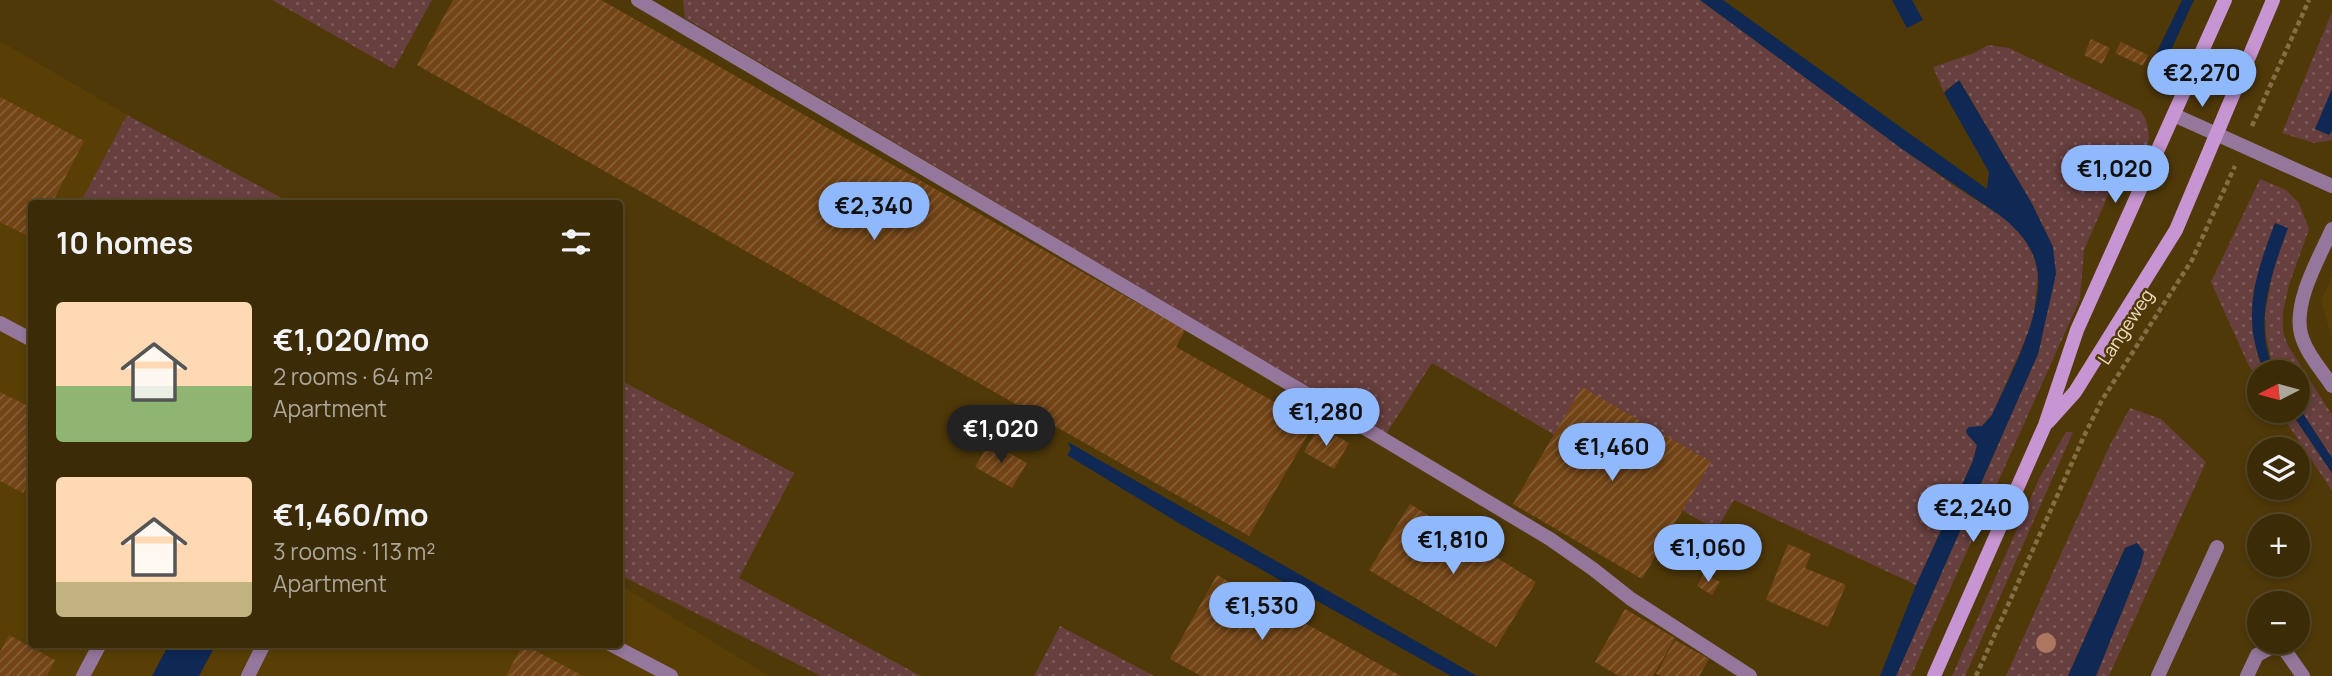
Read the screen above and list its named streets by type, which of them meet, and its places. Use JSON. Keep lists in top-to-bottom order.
{
  "streets": {
    "main road": ["Langeweg"]
  },
  "north": "left",
  "page": {
    "price": [
      "€2,270",
      "€1,020",
      "€2,340",
      "€1,280",
      "€1,020",
      "€1,460",
      "€2,240",
      "€1,810",
      "€1,060",
      "€1,530"
    ],
    "heading": "10 homes",
    "list": [
      {
        "name": "€1,020/mo",
        "note": "2 rooms · 64 m² · Apartment"
      },
      {
        "name": "€1,460/mo",
        "note": "3 rooms · 113 m² · Apartment"
      }
    ],
    "map_buttons": ["+", "−"]
  }
}
